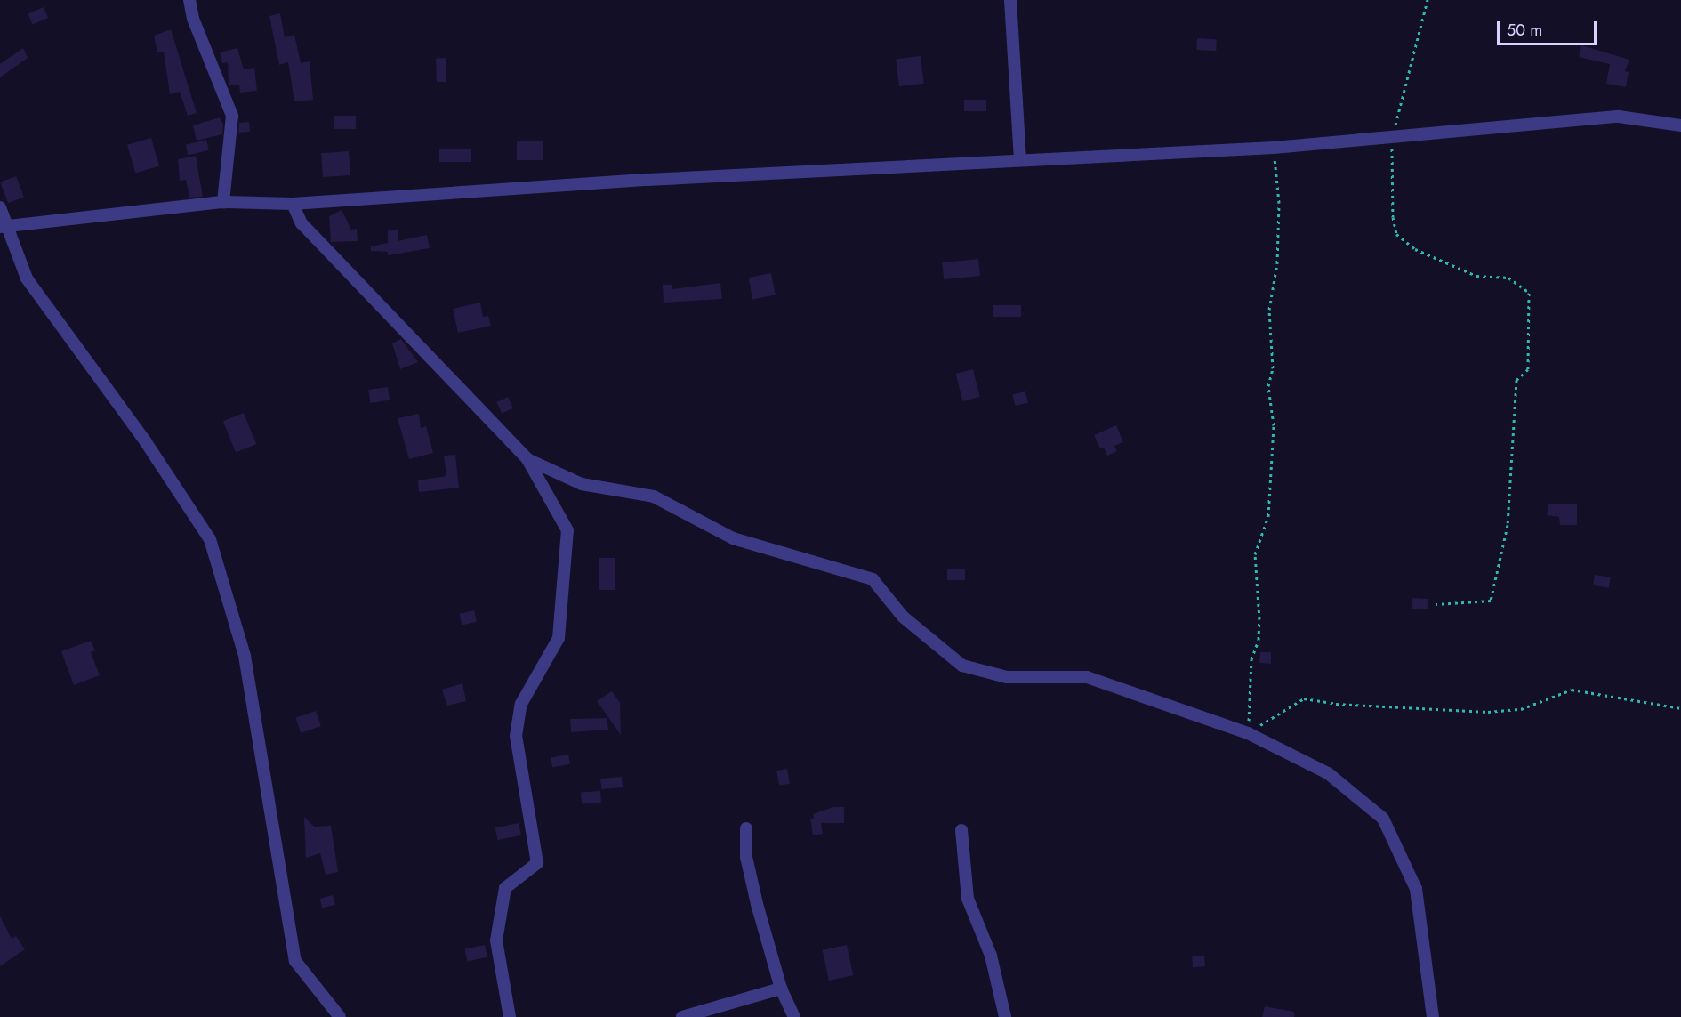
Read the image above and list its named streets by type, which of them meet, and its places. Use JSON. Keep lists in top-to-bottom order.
{
  "scale_bar": "50 m"
}
